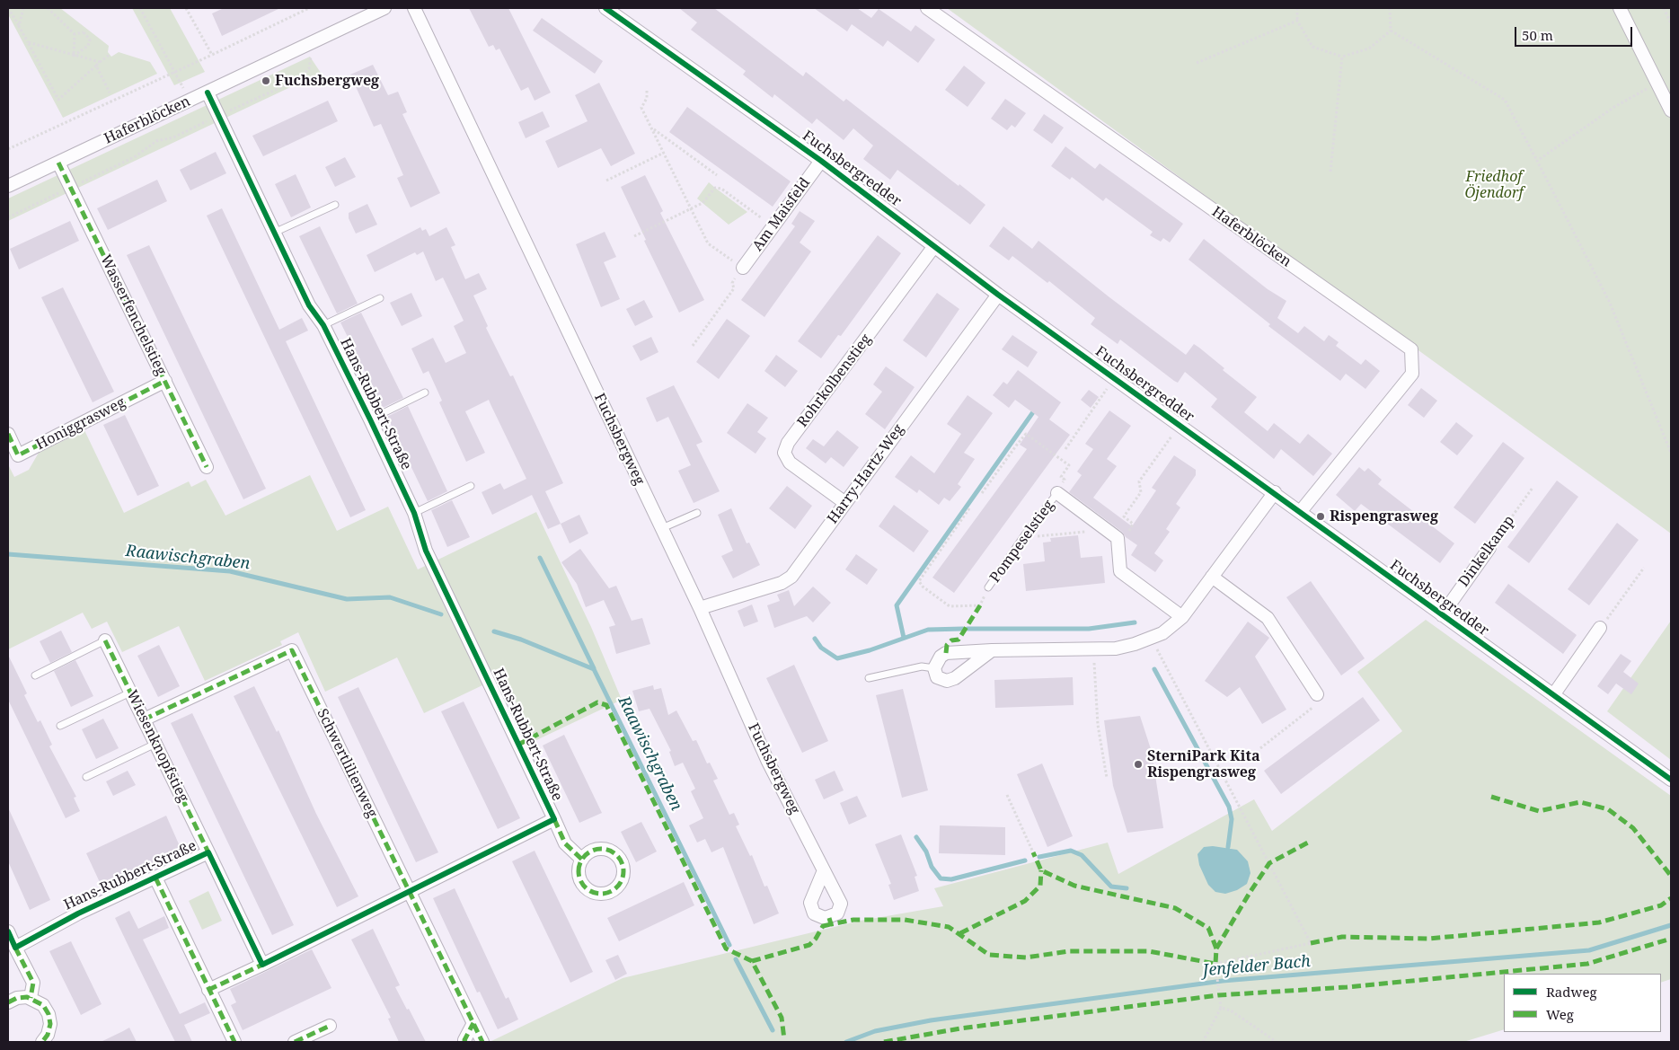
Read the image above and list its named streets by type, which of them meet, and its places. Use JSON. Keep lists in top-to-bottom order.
{
  "streets": {
    "street": [
      "Haferblöcken",
      "Fuchsbergredder",
      "Am Maisfeld",
      "Wasserfenchelstieg",
      "Rohrkolbenstieg",
      "Hans-Rubbert-Straße",
      "Honiggrasweg",
      "Fuchsbergweg",
      "Harry-Hartz-Weg",
      "Pompeselstieg",
      "Dinkelkamp",
      "Wiesenknopfstieg",
      "Schwertlilienweg"
    ]
  },
  "crossings": [
    ["Haferblöcken", "Fuchsbergredder"],
    ["Haferblöcken", "Wasserfenchelstieg"],
    ["Haferblöcken", "Hans-Rubbert-Straße"],
    ["Fuchsbergredder", "Am Maisfeld"],
    ["Fuchsbergredder", "Rohrkolbenstieg"],
    ["Fuchsbergredder", "Harry-Hartz-Weg"],
    ["Fuchsbergredder", "Dinkelkamp"],
    ["Wasserfenchelstieg", "Honiggrasweg"],
    ["Rohrkolbenstieg", "Harry-Hartz-Weg"],
    ["Hans-Rubbert-Straße", "Wiesenknopfstieg"],
    ["Hans-Rubbert-Straße", "Schwertlilienweg"],
    ["Fuchsbergweg", "Harry-Hartz-Weg"],
    ["Wiesenknopfstieg", "Schwertlilienweg"]
  ],
  "water": ["Raawischgraben", "Jenfelder Bach"],
  "parks": ["Friedhof Öjendorf"],
  "places": ["Fuchsbergweg", "Rispengrasweg", "SterniPark Kita Rispengrasweg"],
  "legend": ["Radweg", "Weg"],
  "scale_bar": "50 m"
}
